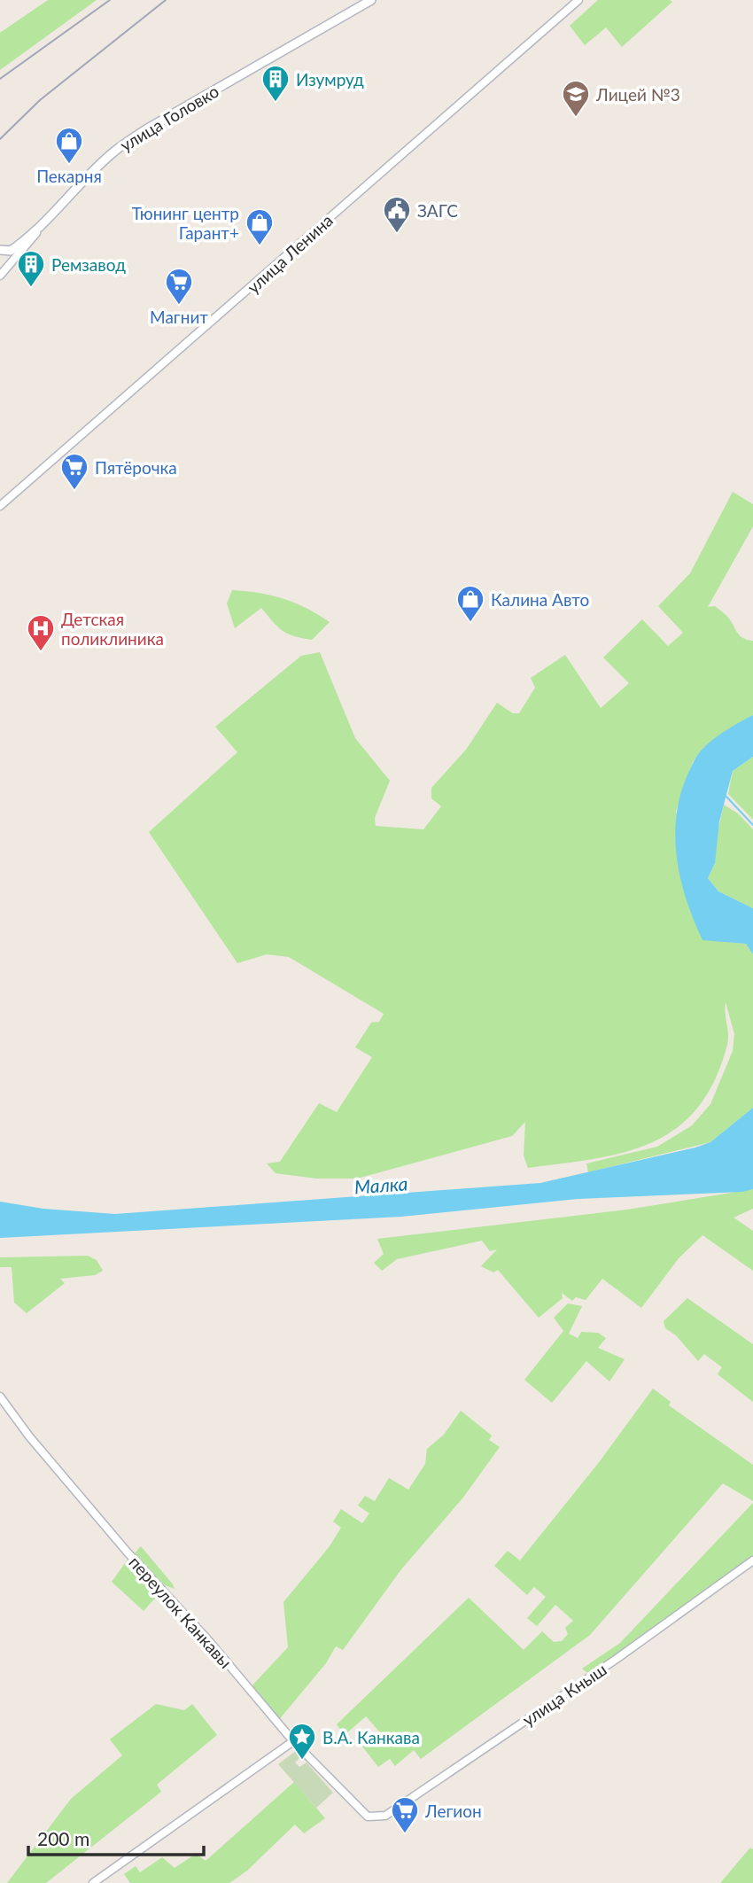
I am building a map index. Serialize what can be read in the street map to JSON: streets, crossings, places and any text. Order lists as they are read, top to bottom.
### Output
{
  "streets": {
    "main road": ["улица Головко"],
    "street": ["улица Ленина", "переулок Канкавы", "улица Кныш"]
  },
  "crossings": [
    ["переулок Канкавы", "улица Кныш"]
  ],
  "water": ["Малка"],
  "places": {
    "building": ["Изумруд", "Ремзавод"],
    "school or university": ["Лицей №3"],
    "shop": ["Пекарня", "Тюнинг центр Гарант+", "Калина Авто"],
    "public building": ["ЗАГС"],
    "supermarket": ["Магнит", "Пятёрочка", "Легион"],
    "hospital": ["Детская поликлиника"],
    "place": ["В.А. Канкава"]
  },
  "scale_bar": "200 m"
}
